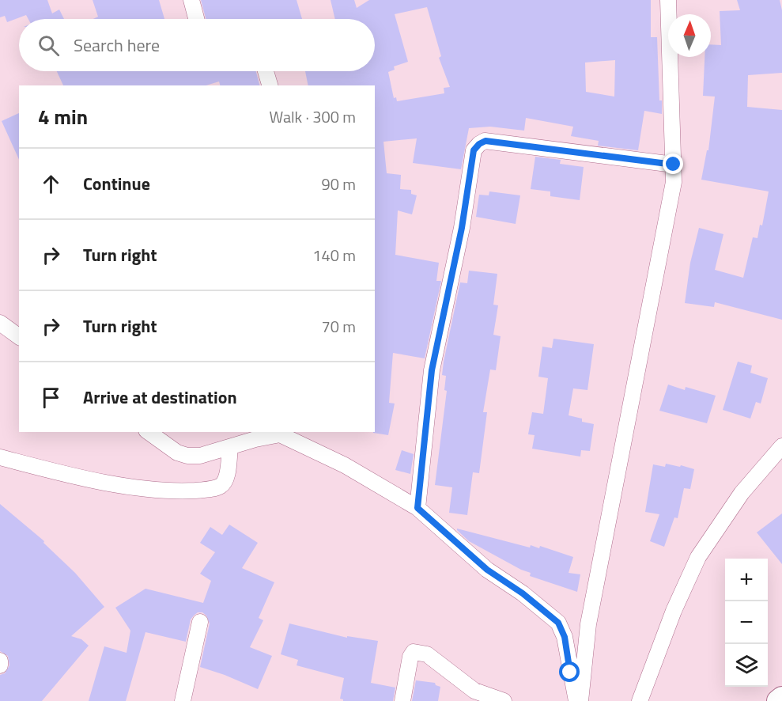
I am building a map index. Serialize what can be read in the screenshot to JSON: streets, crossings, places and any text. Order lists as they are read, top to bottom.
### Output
{
  "north": "top",
  "page": {
    "search": "Search here",
    "heading": ["4 min", "Walk · 300 m"],
    "list": [
      ["Continue", "90 m"],
      ["Turn right", "140 m"],
      ["Turn right", "70 m"],
      "Arrive at destination"
    ],
    "map_buttons": ["+", "−"]
  }
}
